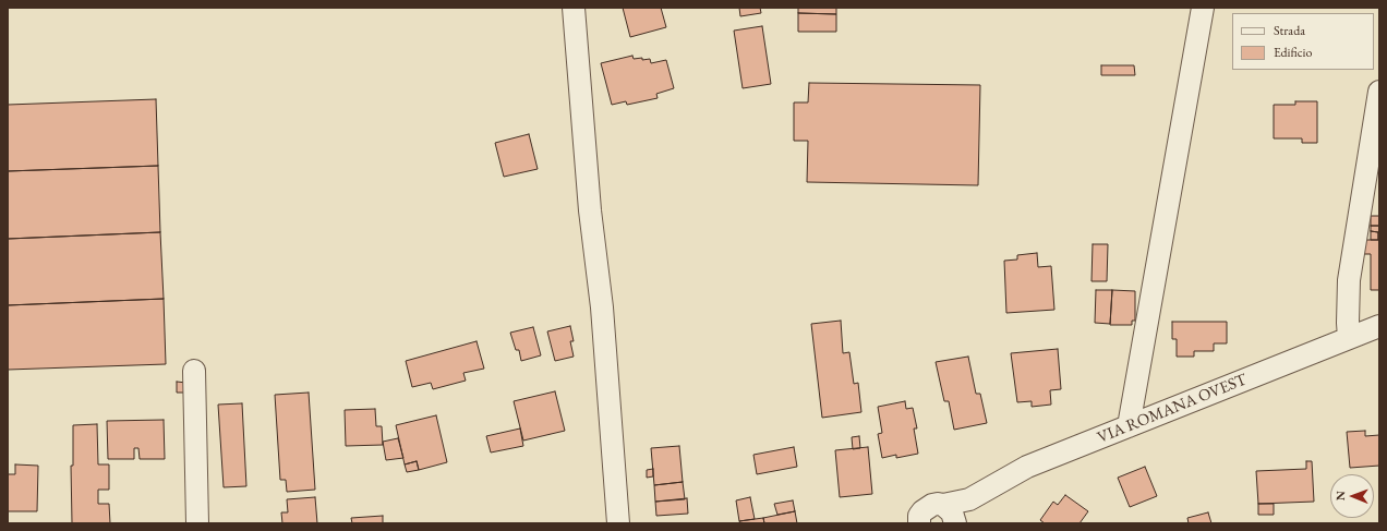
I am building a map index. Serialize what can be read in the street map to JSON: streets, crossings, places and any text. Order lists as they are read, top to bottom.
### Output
{
  "streets": {
    "street": ["VIA ROMANA OVEST"]
  },
  "legend": ["Strada", "Edificio"],
  "north": "left"
}
